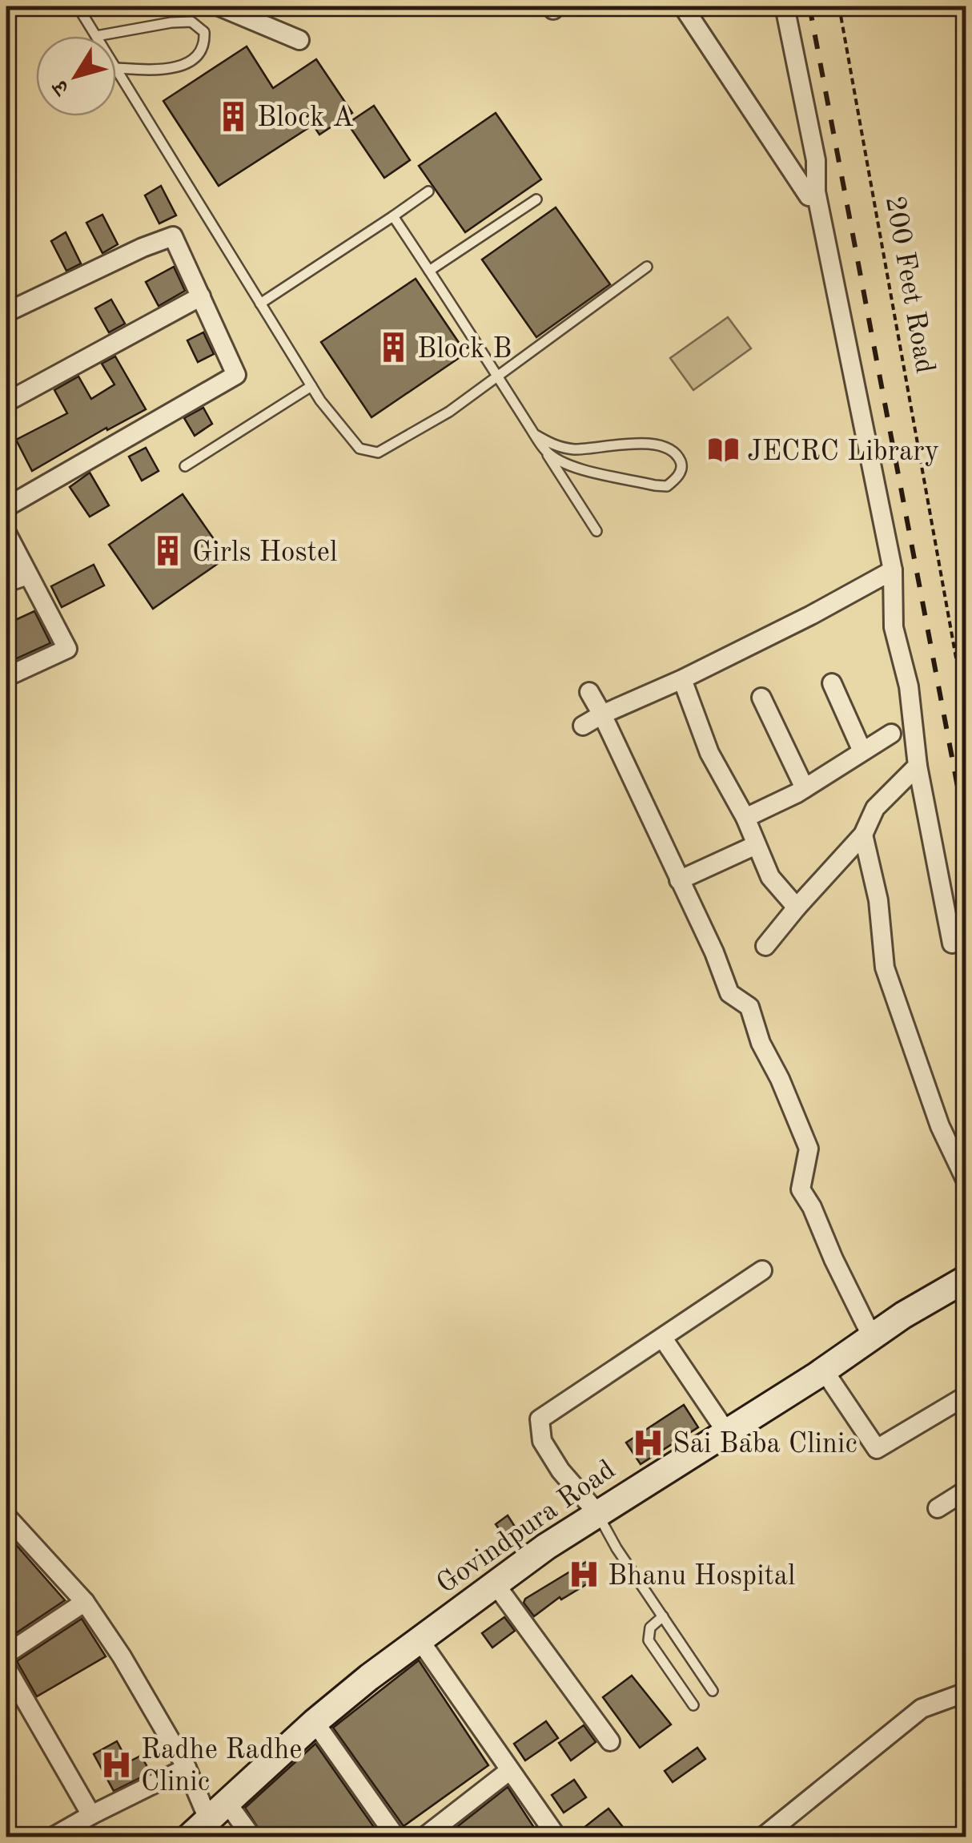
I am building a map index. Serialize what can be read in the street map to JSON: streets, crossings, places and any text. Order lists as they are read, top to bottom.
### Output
{
  "streets": {
    "street": ["Govindpura Road"],
    "path": ["200 Feet Road"]
  },
  "places": {
    "building": ["Block A", "Block B", "Girls Hostel"],
    "library": ["JECRC Library"],
    "hospital": ["Sai Baba Clinic", "Bhanu Hospital", "Radhe Radhe Clinic"]
  },
  "north": "bottom left"
}
